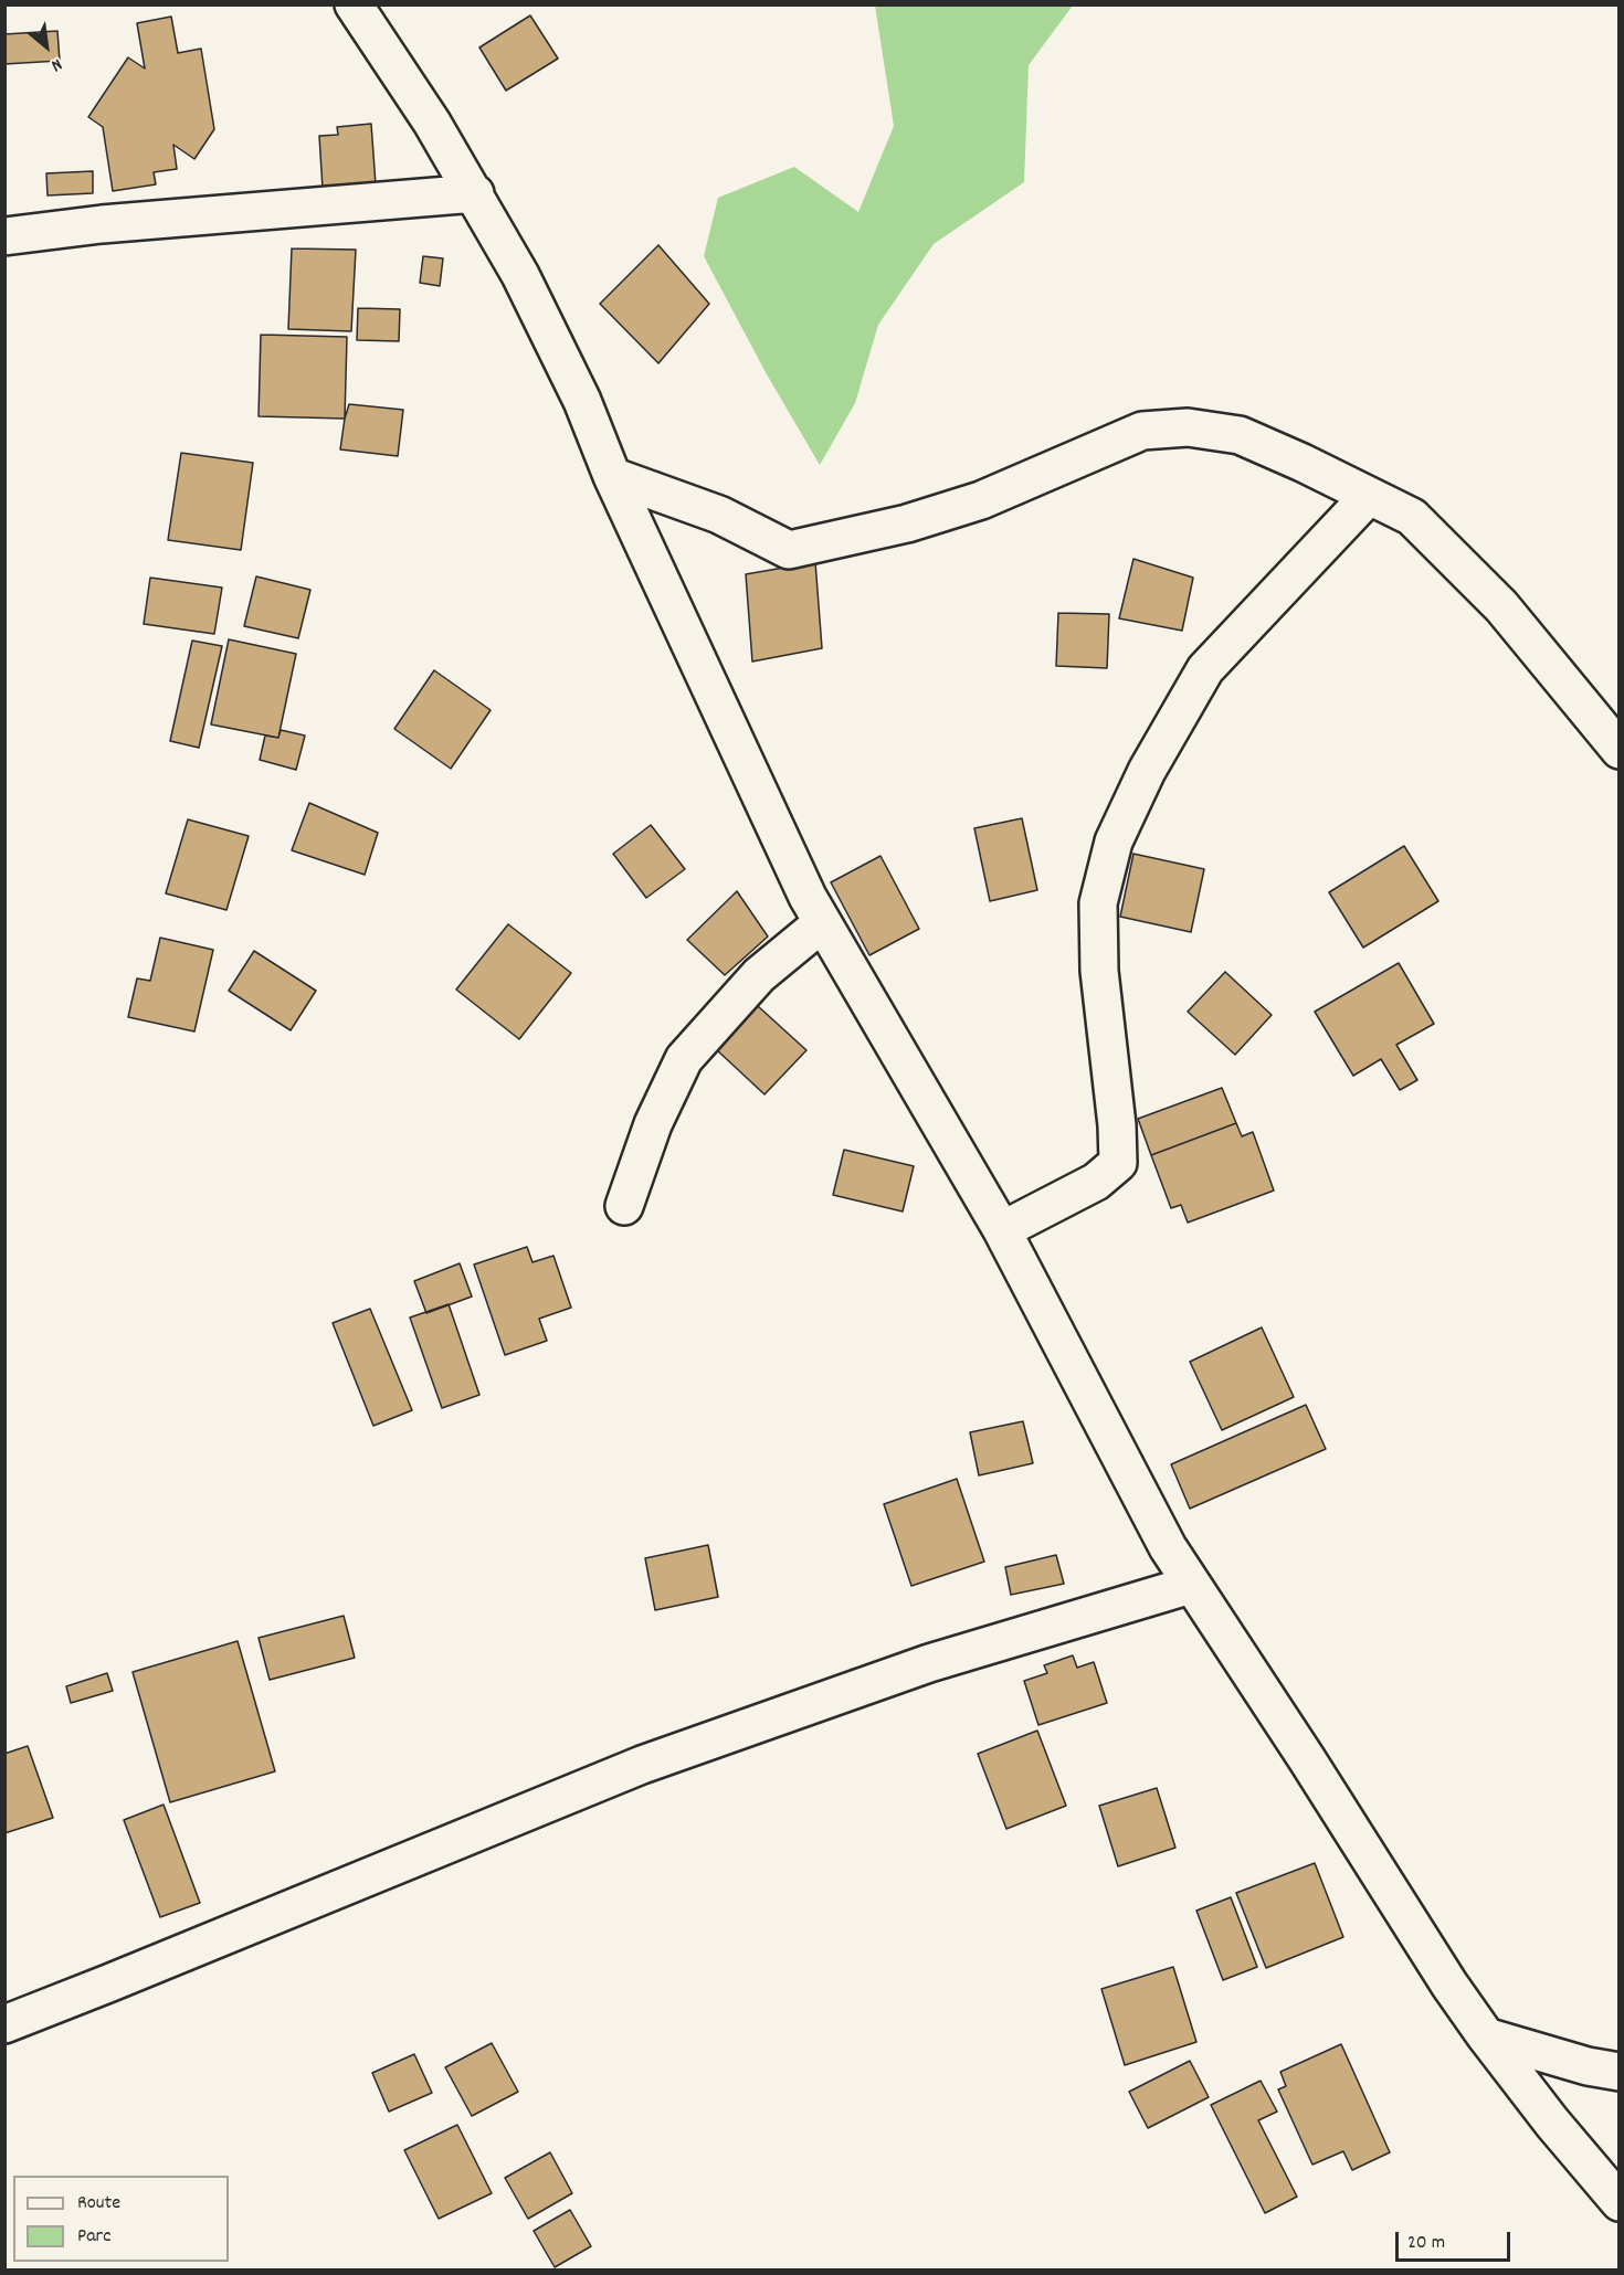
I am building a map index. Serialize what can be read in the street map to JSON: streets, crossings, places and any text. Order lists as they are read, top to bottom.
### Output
{
  "legend": ["Route", "Parc"],
  "scale_bar": "20 m",
  "north": "bottom right"
}
